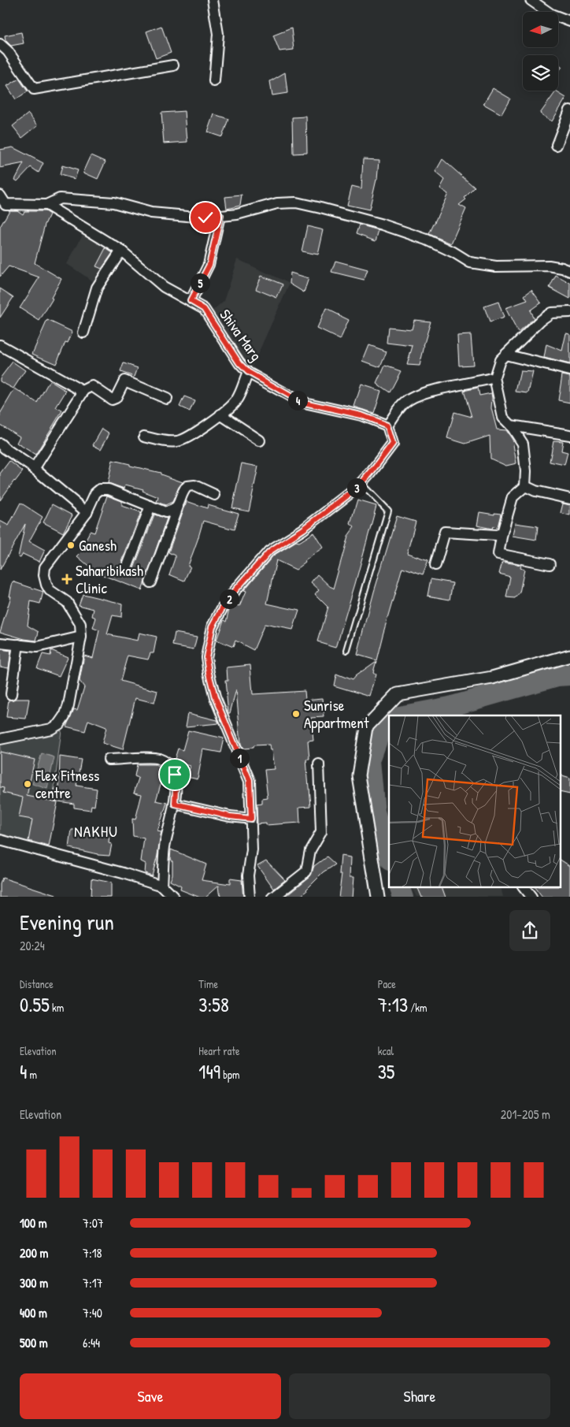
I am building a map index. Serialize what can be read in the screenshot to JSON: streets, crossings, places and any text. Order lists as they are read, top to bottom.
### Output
{
  "streets": {
    "street": ["Shiva Marg"]
  },
  "districts": ["NAKHU"],
  "places": {
    "other": ["Ganesh", "Sunrise Appartment", "Flex Fitness centre"],
    "health": ["Saharibikash Clinic"]
  },
  "north": "left",
  "page": {
    "pins": [
      "5",
      "4",
      "3",
      "2",
      "1"
    ],
    "heading": ["Evening run", "20:24"],
    "stats": [
      ["Distance", "0.55 km"],
      ["Time", "3:58"],
      ["Pace", "7:13 /km"],
      ["Elevation", "4 m"],
      ["Heart rate", "149 bpm"],
      ["kcal", "35"]
    ],
    "chart": ["Elevation", "201–205 m"],
    "list": [
      {
        "name": "100 m",
        "note": "7:07"
      },
      {
        "name": "200 m",
        "note": "7:18"
      },
      {
        "name": "300 m",
        "note": "7:17"
      },
      {
        "name": "400 m",
        "note": "7:40"
      },
      {
        "name": "500 m",
        "note": "6:44"
      }
    ],
    "buttons": ["Save", "Share"]
  }
}
